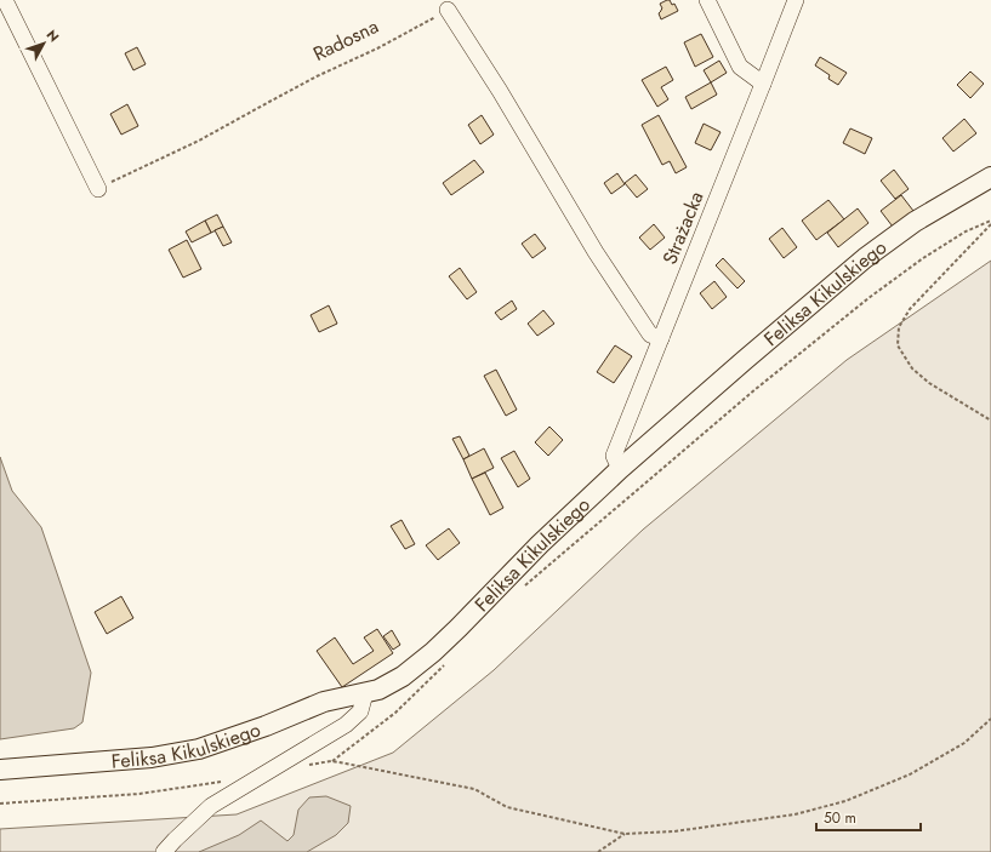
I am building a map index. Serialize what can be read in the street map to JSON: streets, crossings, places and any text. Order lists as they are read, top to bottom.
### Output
{
  "streets": {
    "main road": ["Feliksa Kikulskiego"],
    "street": ["Strażacka"],
    "path": ["Radosna"]
  },
  "crossings": [
    ["Strażacka", "Feliksa Kikulskiego"]
  ],
  "scale_bar": "50 m",
  "north": "top right"
}
